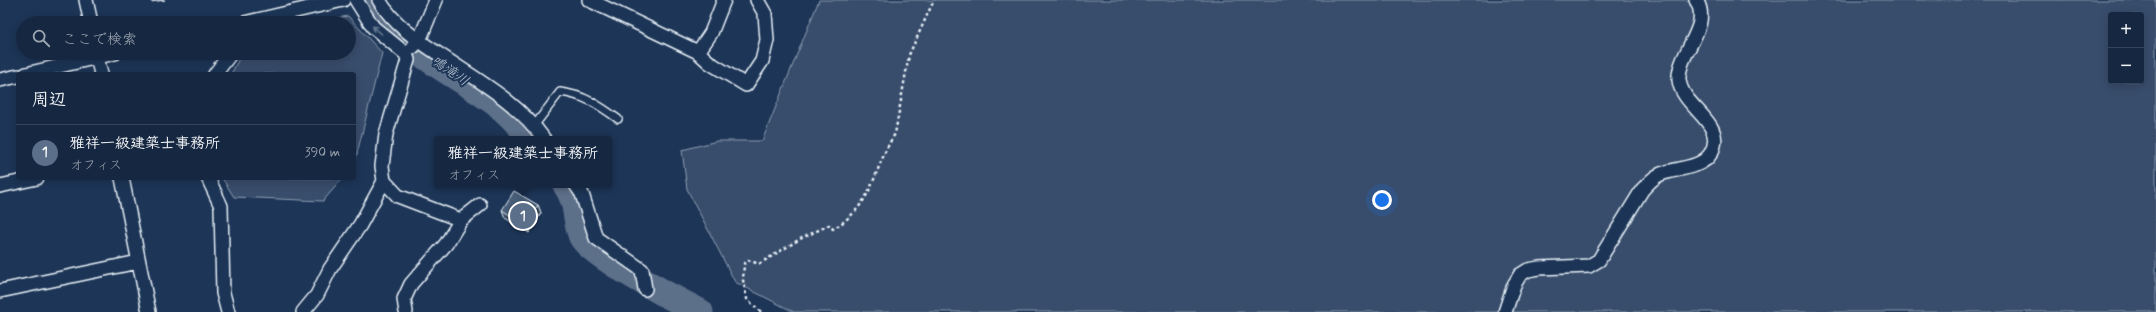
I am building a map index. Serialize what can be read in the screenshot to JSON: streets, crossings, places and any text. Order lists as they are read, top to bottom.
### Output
{
  "water": ["鳴滝川"],
  "page": {
    "map_buttons": ["+", "−"],
    "search": "ここで検索",
    "heading": "周辺",
    "list": [
      {
        "mark": "1",
        "name": "雅祥一級建築士事務所",
        "note": "オフィス",
        "value": "390 m"
      }
    ],
    "popup": ["雅祥一級建築士事務所", "オフィス"],
    "pins": "1"
  }
}
